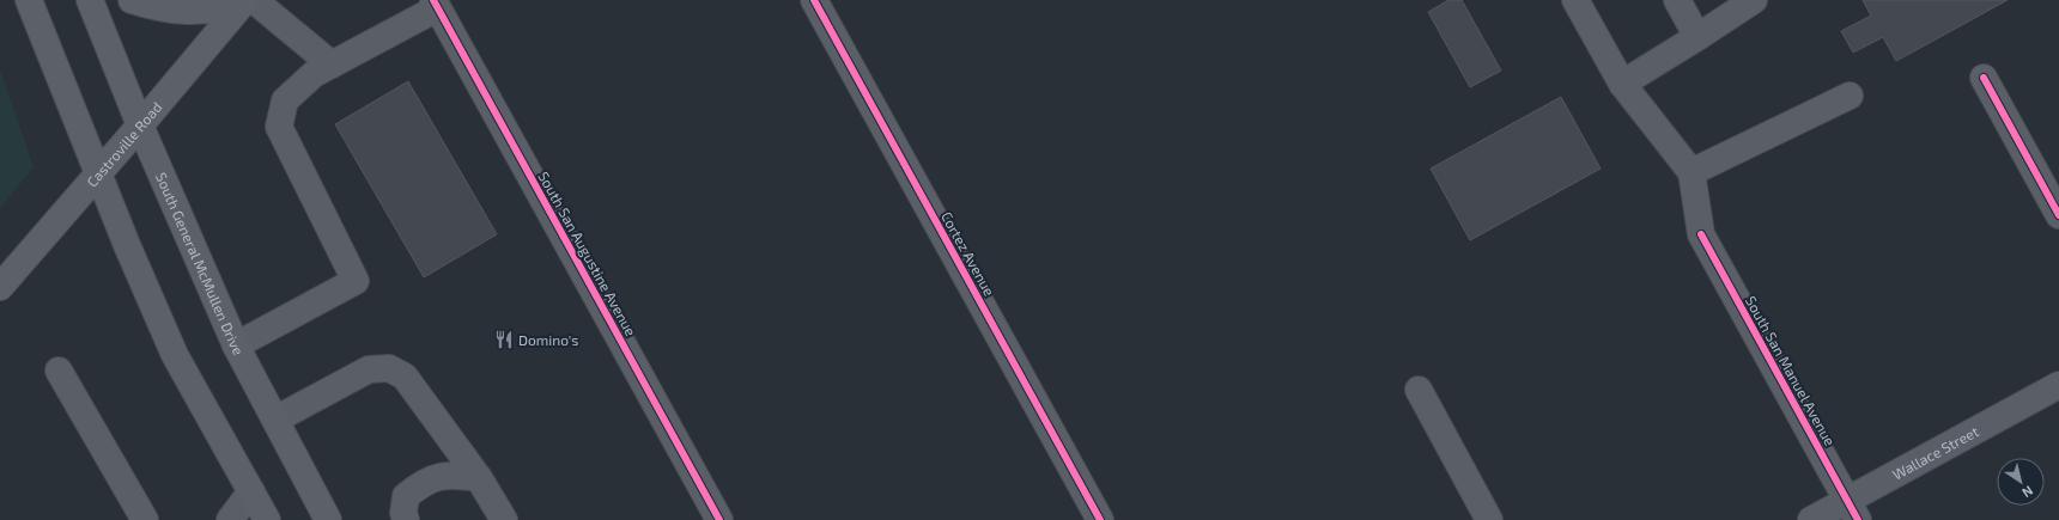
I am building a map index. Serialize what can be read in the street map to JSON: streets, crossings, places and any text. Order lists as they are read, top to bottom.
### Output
{
  "streets": {
    "main road": ["Castroville Road", "South General McMullen Drive"],
    "street": [
      "South San Augustine Avenue",
      "Cortez Avenue",
      "South San Manuel Avenue",
      "Wallace Street"
    ]
  },
  "crossings": [
    ["Castroville Road", "South General McMullen Drive"],
    ["South San Manuel Avenue", "Wallace Street"]
  ],
  "places": {
    "restaurant": ["Domino's"]
  },
  "north": "bottom right"
}
